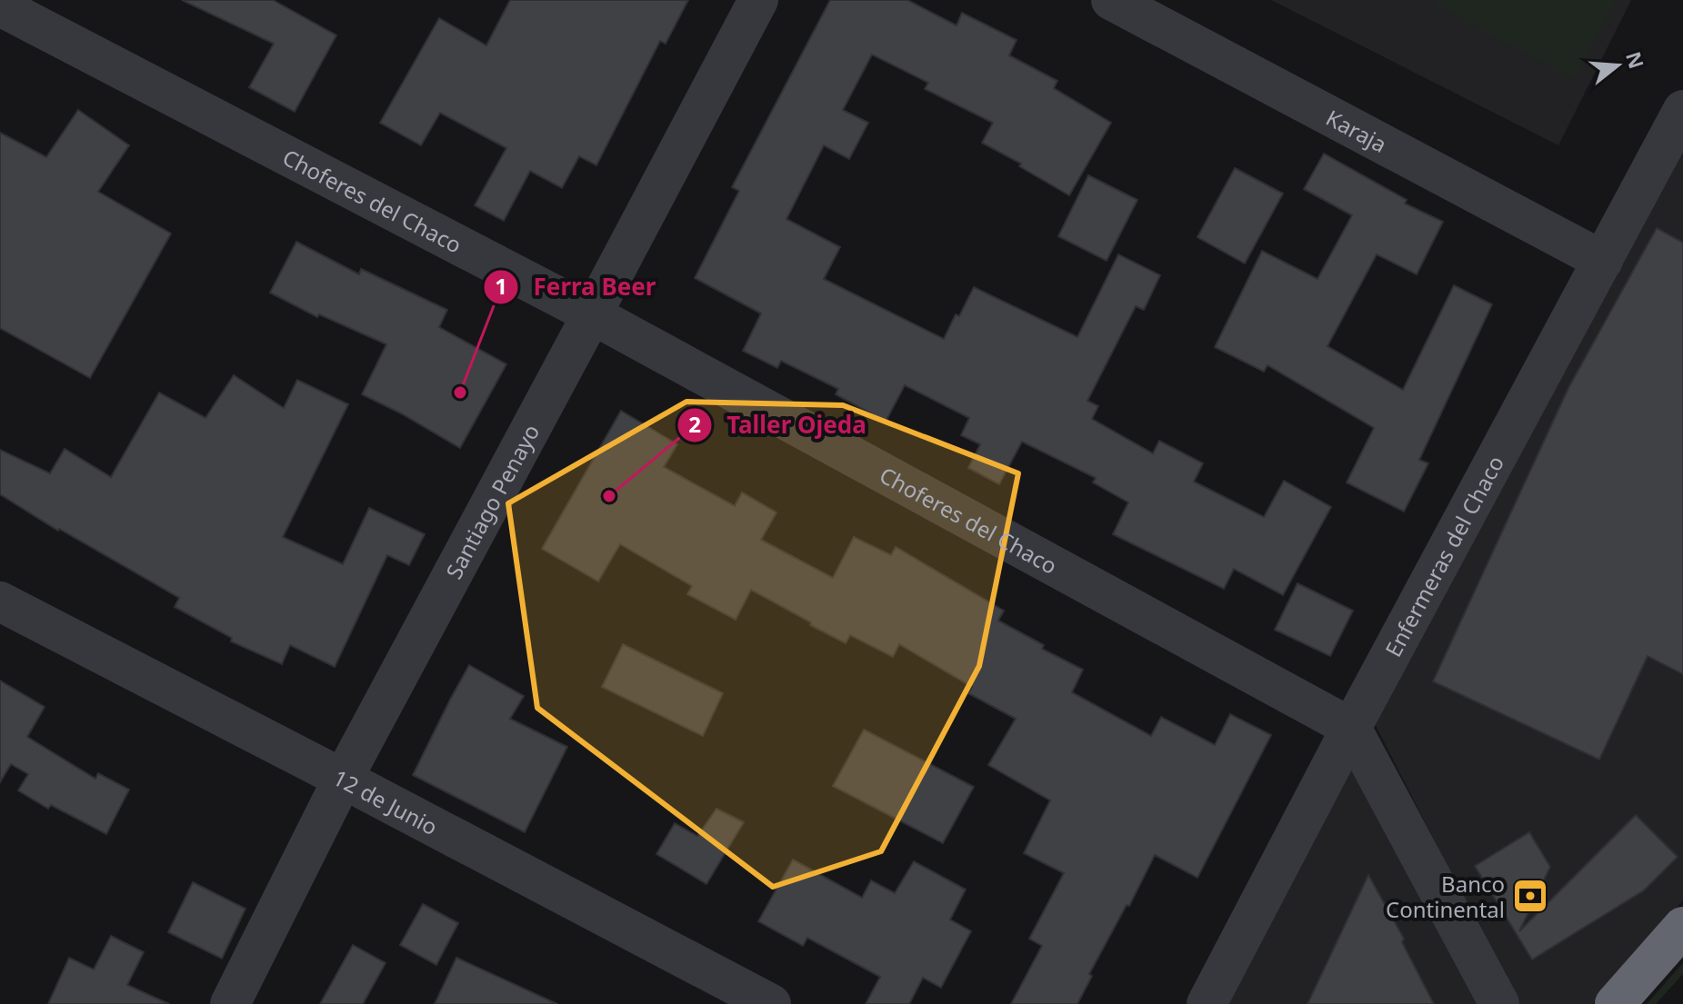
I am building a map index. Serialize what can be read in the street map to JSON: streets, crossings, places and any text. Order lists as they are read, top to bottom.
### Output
{
  "streets": {
    "street": [
      "Karaja",
      "Choferes del Chaco",
      "Santiago Penayo",
      "Enfermeras del Chaco",
      "12 de Junio"
    ]
  },
  "crossings": [
    ["Karaja", "Enfermeras del Chaco"],
    ["Choferes del Chaco", "Santiago Penayo"],
    ["Choferes del Chaco", "Enfermeras del Chaco"],
    ["Santiago Penayo", "12 de Junio"]
  ],
  "places": {
    "other": ["Ferra Beer", "Taller Ojeda"],
    "bank": ["Banco Continental"]
  },
  "north": "right"
}
